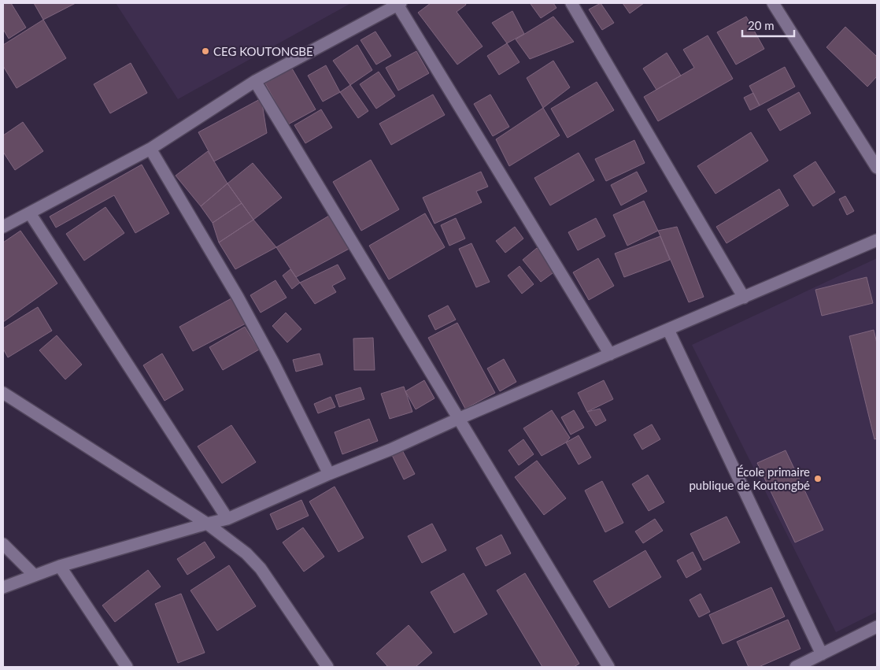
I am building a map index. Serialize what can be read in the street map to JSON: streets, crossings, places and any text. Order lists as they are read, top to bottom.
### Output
{
  "places": ["CEG KOUTONGBE", "École primaire publique de Koutongbé"],
  "scale_bar": "20 m"
}
